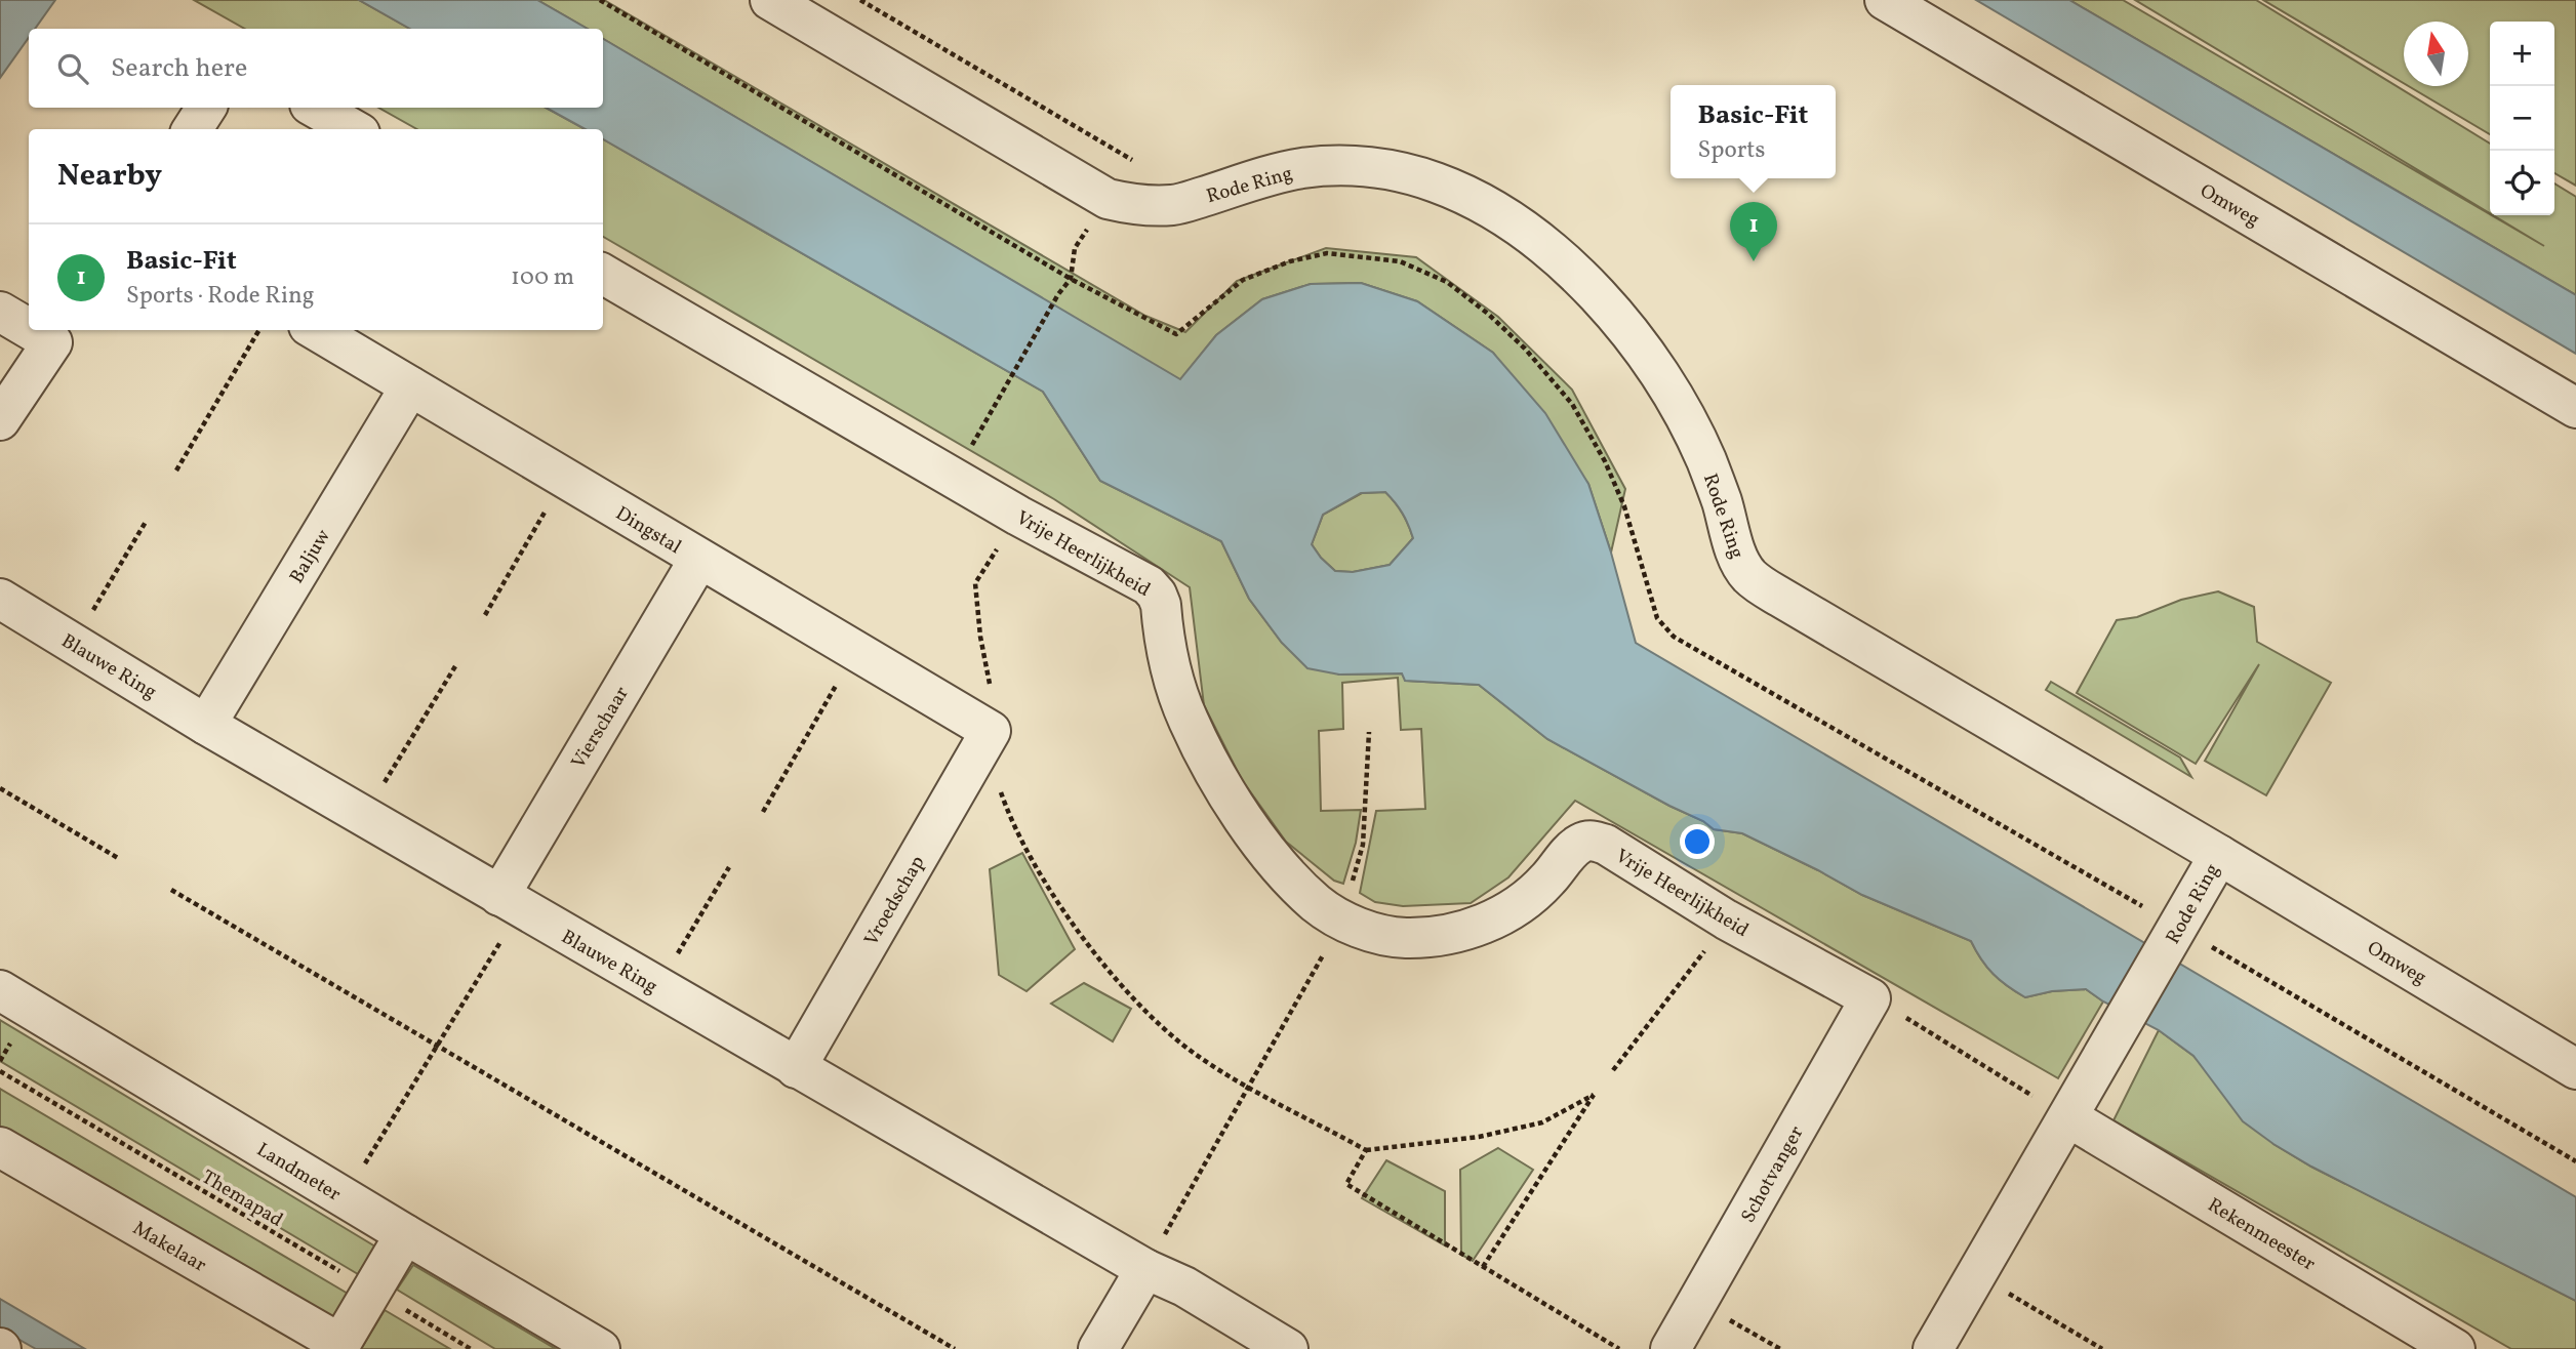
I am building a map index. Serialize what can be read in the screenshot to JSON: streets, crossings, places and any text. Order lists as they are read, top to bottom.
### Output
{
  "streets": {
    "street": [
      "Rode Ring",
      "Omweg",
      "Dingstal",
      "Vrije Heerlijkheid",
      "Baljuw",
      "Blauwe Ring",
      "Vierschaar",
      "Vroedschap",
      "Landmeter",
      "Schotvanger",
      "Rekenmeester",
      "Makelaar"
    ],
    "path": ["Themapad"]
  },
  "crossings": [
    ["Rode Ring", "Omweg"],
    ["Rode Ring", "Rekenmeester"],
    ["Dingstal", "Baljuw"],
    ["Dingstal", "Vierschaar"],
    ["Dingstal", "Vroedschap"],
    ["Vrije Heerlijkheid", "Schotvanger"],
    ["Baljuw", "Blauwe Ring"],
    ["Blauwe Ring", "Vierschaar"],
    ["Blauwe Ring", "Vroedschap"]
  ],
  "north": "top",
  "page": {
    "map_buttons": ["+", "−"],
    "search": "Search here",
    "popup": ["Basic-Fit", "Sports"],
    "heading": "Nearby",
    "pins": "1",
    "list": [
      {
        "mark": "1",
        "name": "Basic-Fit",
        "note": "Sports · Rode Ring",
        "value": "100 m"
      }
    ]
  }
}
